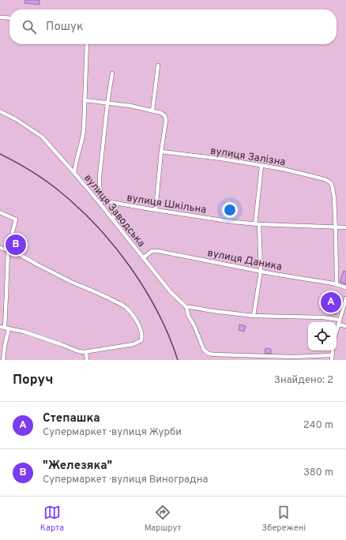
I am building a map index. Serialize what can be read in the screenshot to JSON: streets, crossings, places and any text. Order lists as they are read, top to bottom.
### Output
{
  "streets": {
    "street": [
      "вулиця Залізна",
      "вулиця Шкільна",
      "вулиця Заводська",
      "вулиця Даника"
    ]
  },
  "crossings": [
    ["вулиця Залізна", "вулиця Шкільна"],
    ["вулиця Шкільна", "вулиця Заводська"],
    ["вулиця Заводська", "вулиця Даника"]
  ],
  "page": {
    "search": "Пошук",
    "pins": ["B", "A"],
    "heading": ["Поруч", "Знайдено: 2"],
    "list": [
      {
        "mark": "A",
        "name": "Степашка",
        "note": "Супермаркет · вулиця Журби",
        "value": "240 m"
      },
      {
        "mark": "B",
        "name": "\"Железяка\"",
        "note": "Супермаркет · вулиця Виноградна",
        "value": "380 m"
      }
    ],
    "nav": ["Карта", "Маршрут", "Збережені"]
  }
}
